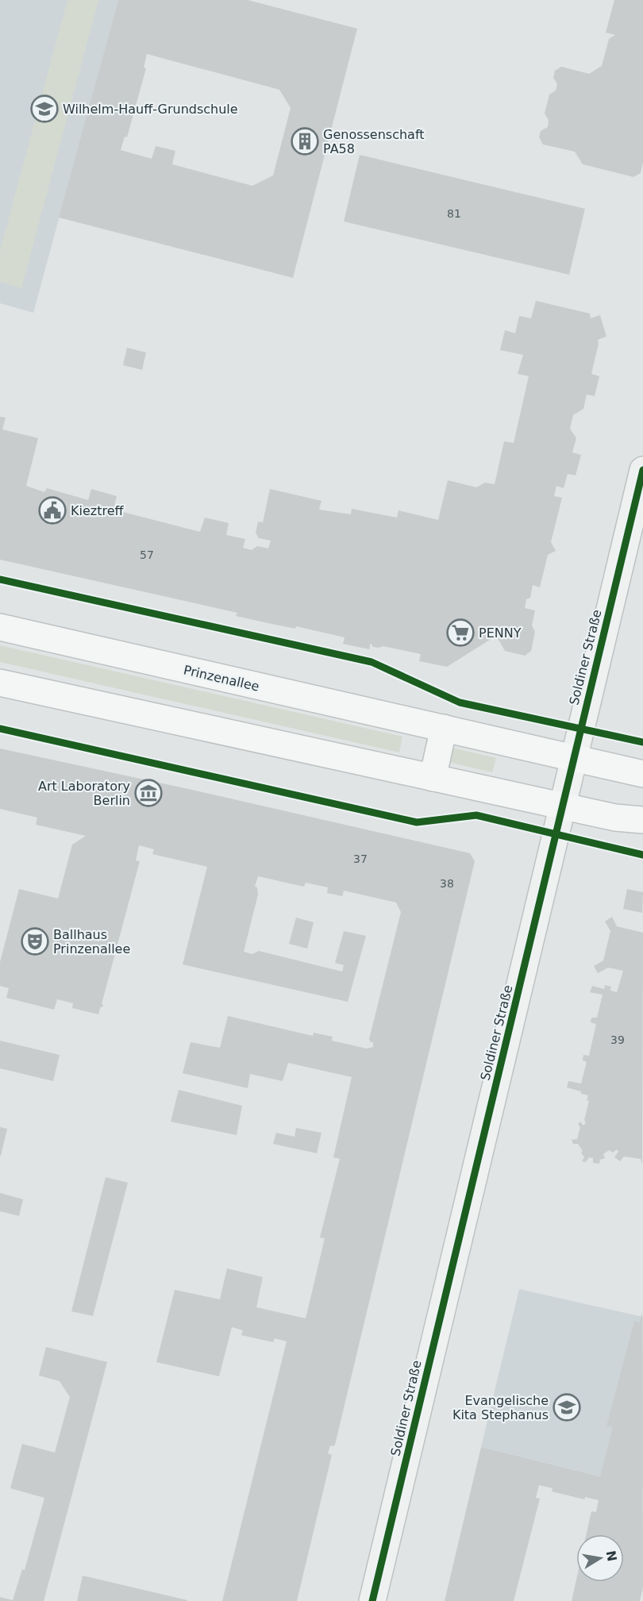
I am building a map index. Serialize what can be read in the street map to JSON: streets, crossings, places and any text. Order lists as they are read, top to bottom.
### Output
{
  "streets": {
    "main road": ["Prinzenallee"],
    "street": ["Soldiner Straße"]
  },
  "crossings": [
    ["Soldiner Straße", "Prinzenallee"]
  ],
  "places": {
    "school or university": ["Wilhelm-Hauff-Grundschule", "Evangelische Kita Stephanus"],
    "building": ["Genossenschaft PA58"],
    "public building": ["Kieztreff"],
    "supermarket": ["PENNY"],
    "museum": ["Art Laboratory Berlin"],
    "theatre": ["Ballhaus Prinzenallee"]
  },
  "house_numbers": [
    "81",
    "57",
    "37",
    "38",
    "39"
  ],
  "north": "right"
}
